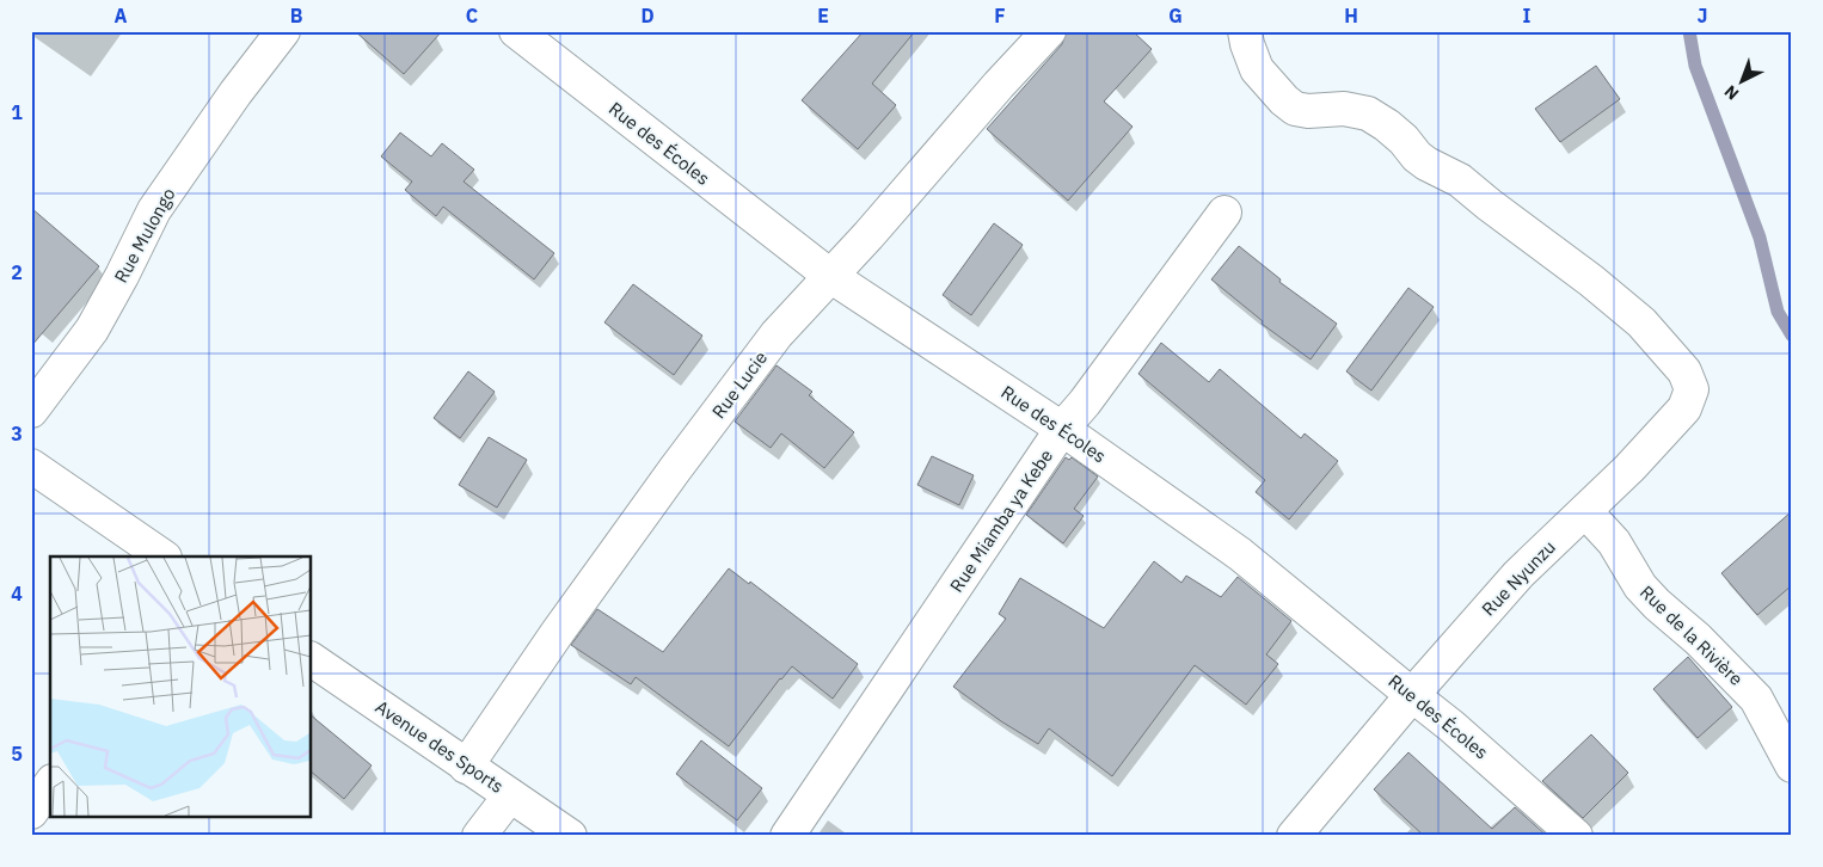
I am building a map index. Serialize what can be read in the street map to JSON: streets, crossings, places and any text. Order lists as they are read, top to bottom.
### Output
{
  "streets": {
    "street": [
      "Rue des Écoles",
      "Rue Mulongo",
      "Rue Lucie",
      "Rue Miamba ya Kebe",
      "Rue Nyunzu",
      "Rue de la Rivière",
      "Avenue des Sports"
    ]
  },
  "crossings": [
    ["Rue des Écoles", "Rue Lucie"],
    ["Rue des Écoles", "Rue Miamba ya Kebe"],
    ["Rue des Écoles", "Rue Nyunzu"],
    ["Rue Lucie", "Avenue des Sports"],
    ["Rue Nyunzu", "Rue de la Rivière"]
  ],
  "north": "bottom left",
  "grid": {
    "columns": [
      "A",
      "B",
      "C",
      "D",
      "E",
      "F",
      "G",
      "H",
      "I",
      "J"
    ],
    "rows": [
      "1",
      "2",
      "3",
      "4",
      "5"
    ]
  }
}
